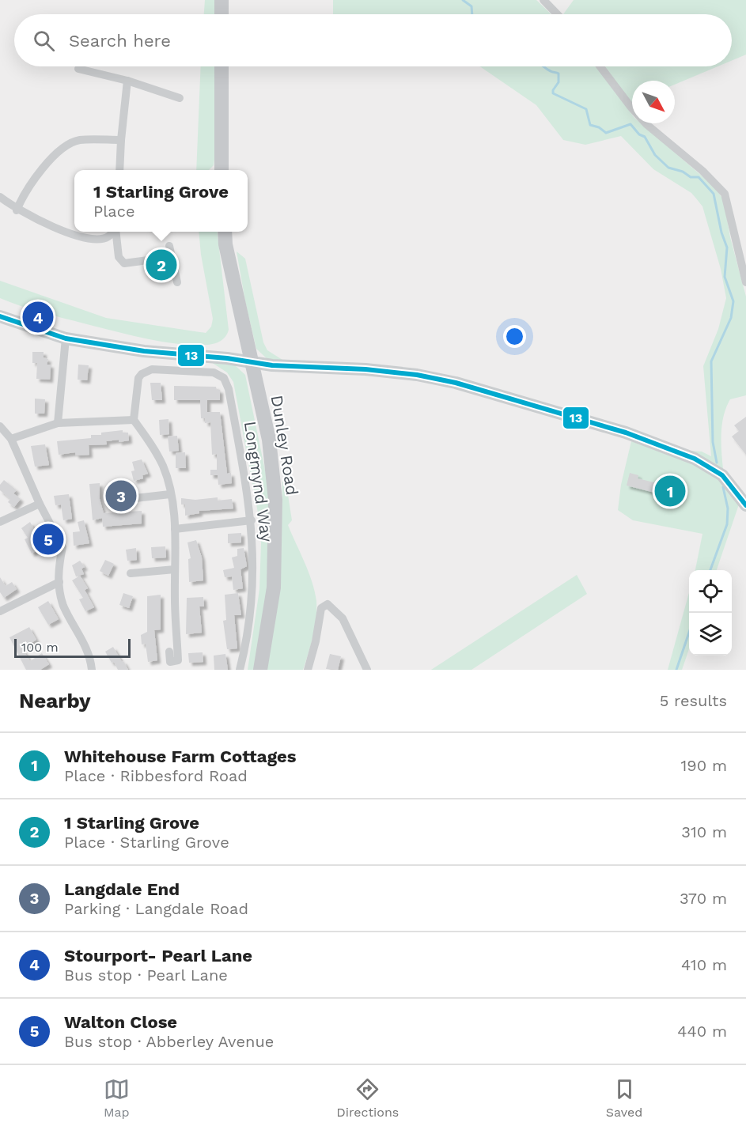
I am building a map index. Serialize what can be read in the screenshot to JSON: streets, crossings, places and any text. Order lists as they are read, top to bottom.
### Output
{
  "streets": {
    "main road": ["Dunley Road"],
    "street": ["Longmynd Way"]
  },
  "lines": ["transit line 13"],
  "scale_bar": "100 m",
  "north": "bottom right",
  "page": {
    "search": "Search here",
    "popup": ["1 Starling Grove", "Place"],
    "pins": [
      "2",
      "4",
      "1",
      "3",
      "5"
    ],
    "scale": "100 m",
    "heading": ["Nearby", "5 results"],
    "list": [
      {
        "mark": "1",
        "name": "Whitehouse Farm Cottages",
        "note": "Place · Ribbesford Road",
        "value": "190 m"
      },
      {
        "mark": "2",
        "name": "1 Starling Grove",
        "note": "Place · Starling Grove",
        "value": "310 m"
      },
      {
        "mark": "3",
        "name": "Langdale End",
        "note": "Parking · Langdale Road",
        "value": "370 m"
      },
      {
        "mark": "4",
        "name": "Stourport- Pearl Lane",
        "note": "Bus stop · Pearl Lane",
        "value": "410 m"
      },
      {
        "mark": "5",
        "name": "Walton Close",
        "note": "Bus stop · Abberley Avenue",
        "value": "440 m"
      }
    ],
    "nav": ["Map", "Directions", "Saved"]
  }
}
